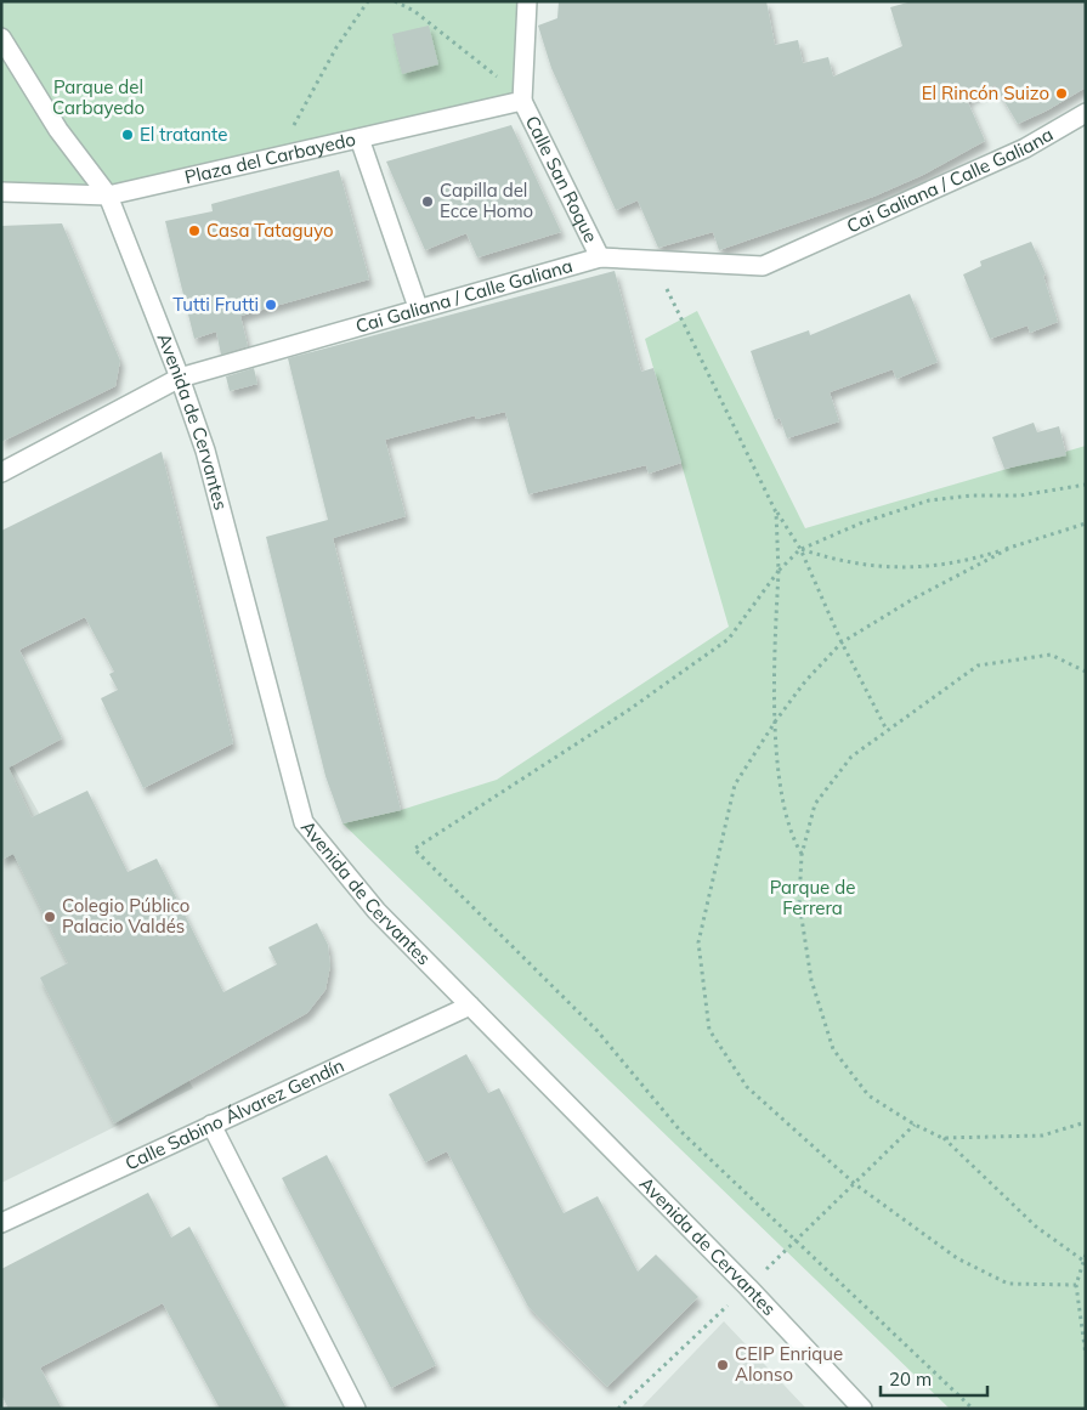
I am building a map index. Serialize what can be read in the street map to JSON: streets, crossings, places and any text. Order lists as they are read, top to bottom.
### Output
{
  "streets": {
    "street": [
      "Plaza del Carbayedo",
      "Calle San Roque",
      "Cai Galiana / Calle Galiana",
      "Avenida de Cervantes",
      "Calle Sabino Álvarez Gendín"
    ]
  },
  "crossings": [
    ["Plaza del Carbayedo", "Calle San Roque"],
    ["Plaza del Carbayedo", "Avenida de Cervantes"],
    ["Calle San Roque", "Cai Galiana / Calle Galiana"],
    ["Cai Galiana / Calle Galiana", "Avenida de Cervantes"],
    ["Avenida de Cervantes", "Calle Sabino Álvarez Gendín"]
  ],
  "parks": ["Parque del Carbayedo", "Parque de Ferrera"],
  "places": [
    "El Rincón Suizo",
    "El tratante",
    "Capilla del Ecce Homo",
    "Casa Tataguyo",
    "Tutti Frutti",
    "Colegio Público Palacio Valdés",
    "CEIP Enrique Alonso"
  ],
  "scale_bar": "20 m"
}
